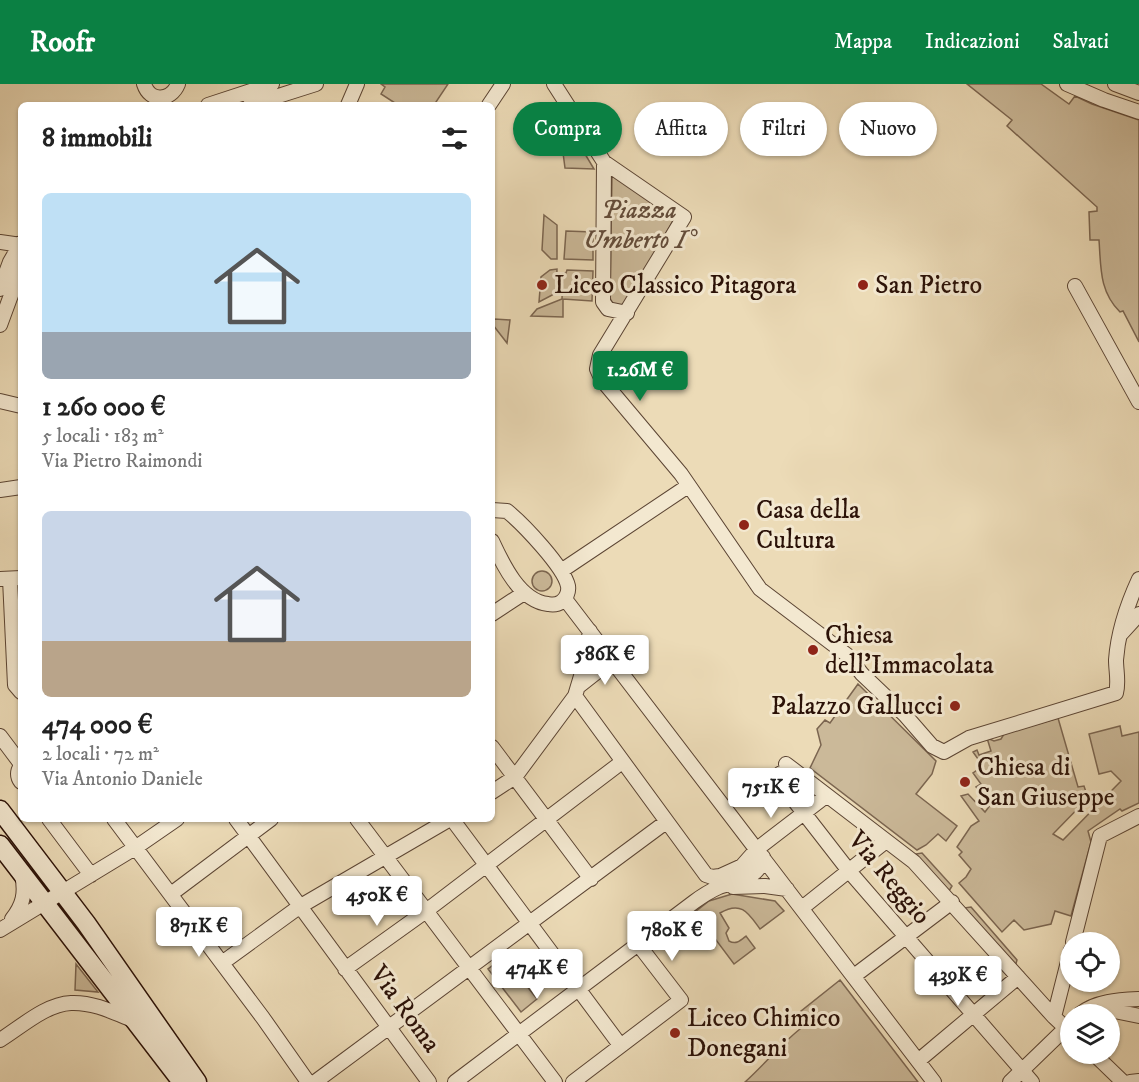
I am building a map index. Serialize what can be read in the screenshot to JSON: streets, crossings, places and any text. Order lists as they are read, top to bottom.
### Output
{
  "streets": {
    "street": ["Via Reggio", "Via Roma"]
  },
  "parks": ["Piazza Umberto I°"],
  "places": [
    "Liceo Classico Pitagora",
    "San Pietro",
    "Casa della Cultura",
    "Chiesa dell'Immacolata",
    "Palazzo Gallucci",
    "Chiesa di San Giuseppe",
    "Liceo Chimico Donegani"
  ],
  "page": {
    "header": "Roofr",
    "nav": ["Mappa", "Indicazioni", "Salvati"],
    "chip": [
      "Compra",
      "Affitta",
      "Filtri",
      "Nuovo"
    ],
    "heading": "8 immobili",
    "list": [
      {
        "name": "1 260 000 €",
        "note": "5 locali · 183 m² · Via Pietro Raimondi"
      },
      {
        "name": "474 000 €",
        "note": "2 locali · 72 m² · Via Antonio Daniele"
      }
    ],
    "price": [
      "1.26M €",
      "586K €",
      "751K €",
      "450K €",
      "871K €",
      "780K €",
      "474K €",
      "439K €"
    ]
  }
}
